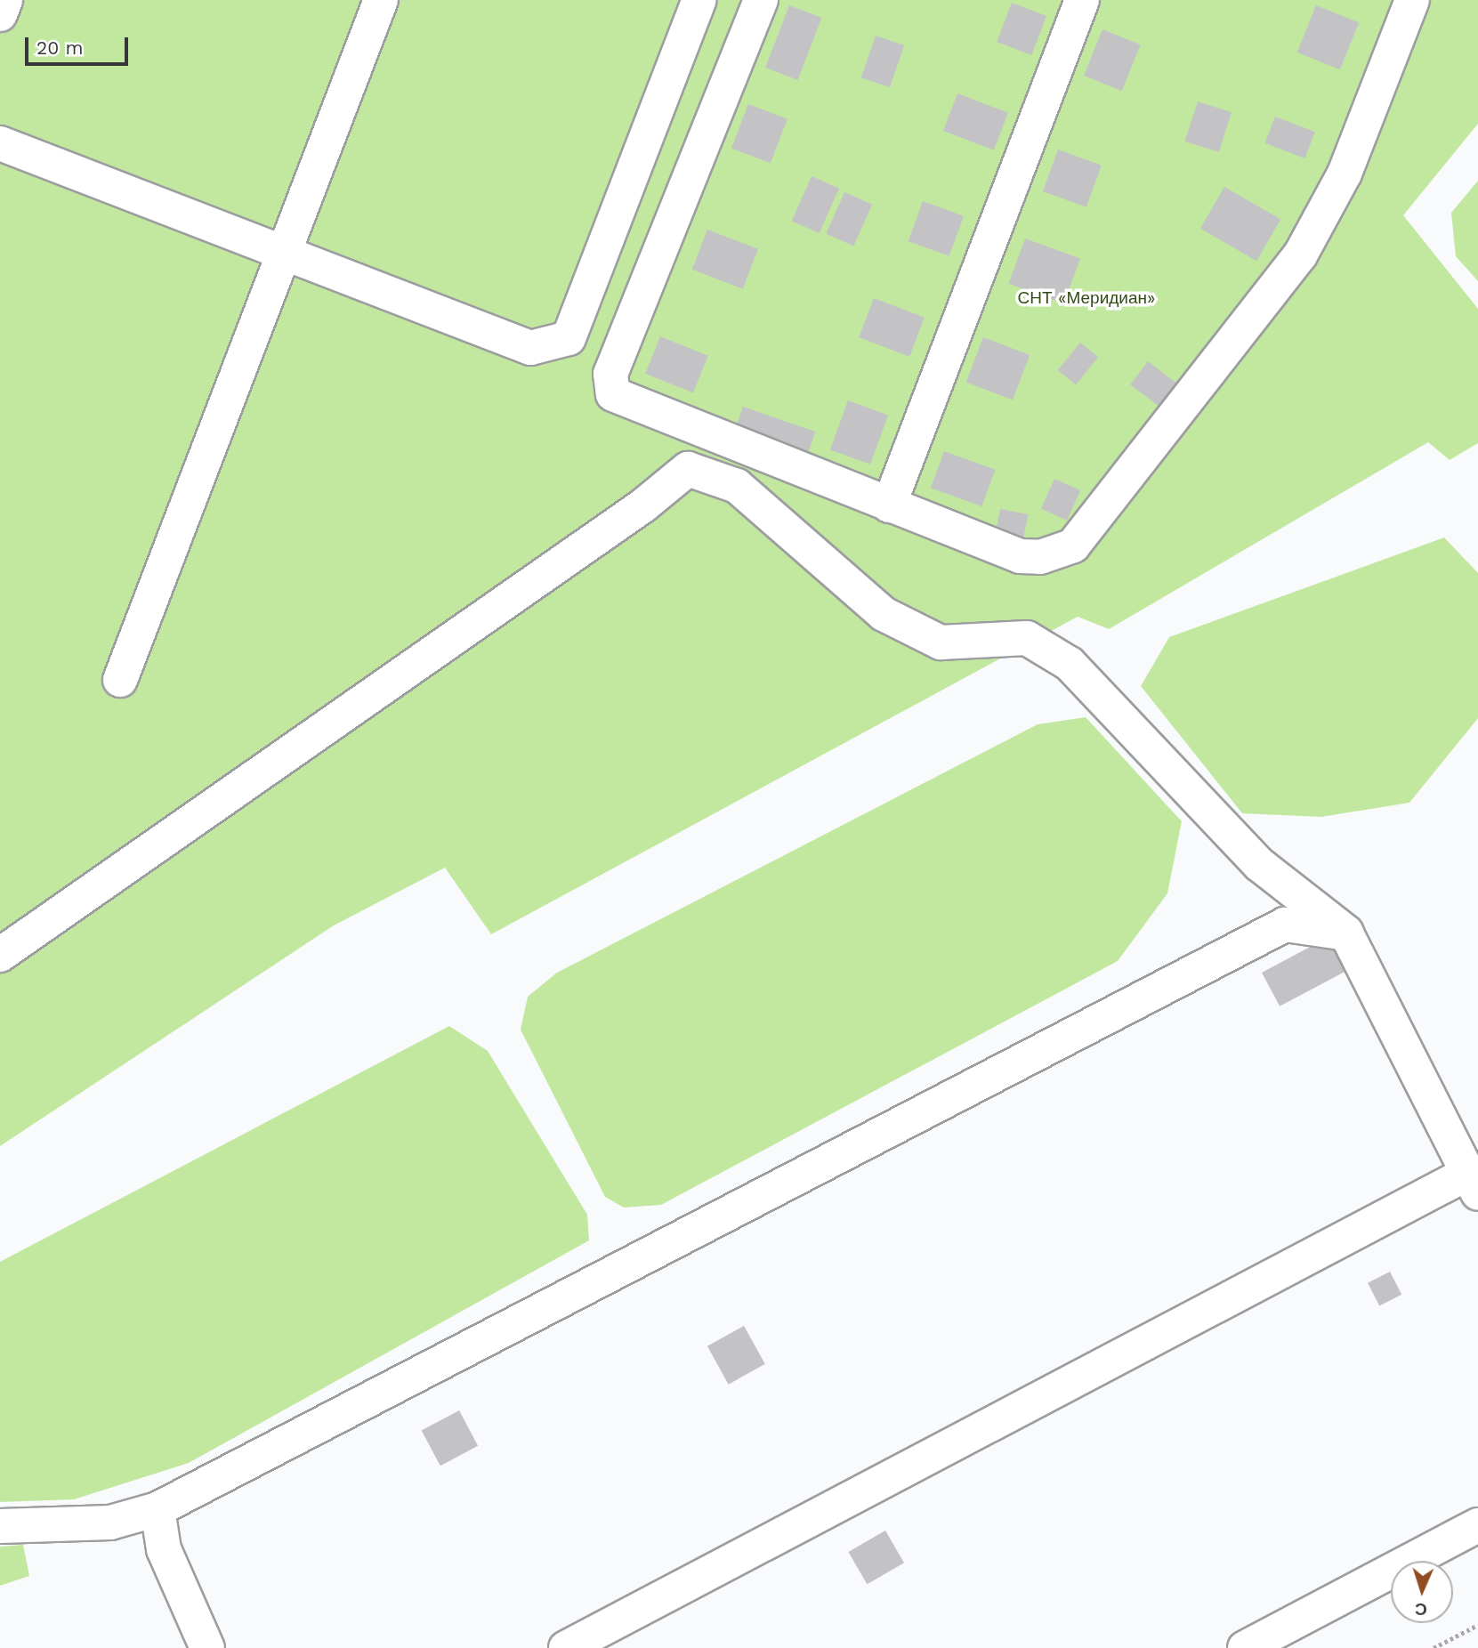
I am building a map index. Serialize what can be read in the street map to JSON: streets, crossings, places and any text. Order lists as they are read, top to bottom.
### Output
{
  "parks": ["СНТ «Меридиан»"],
  "scale_bar": "20 m",
  "north": "bottom"
}
